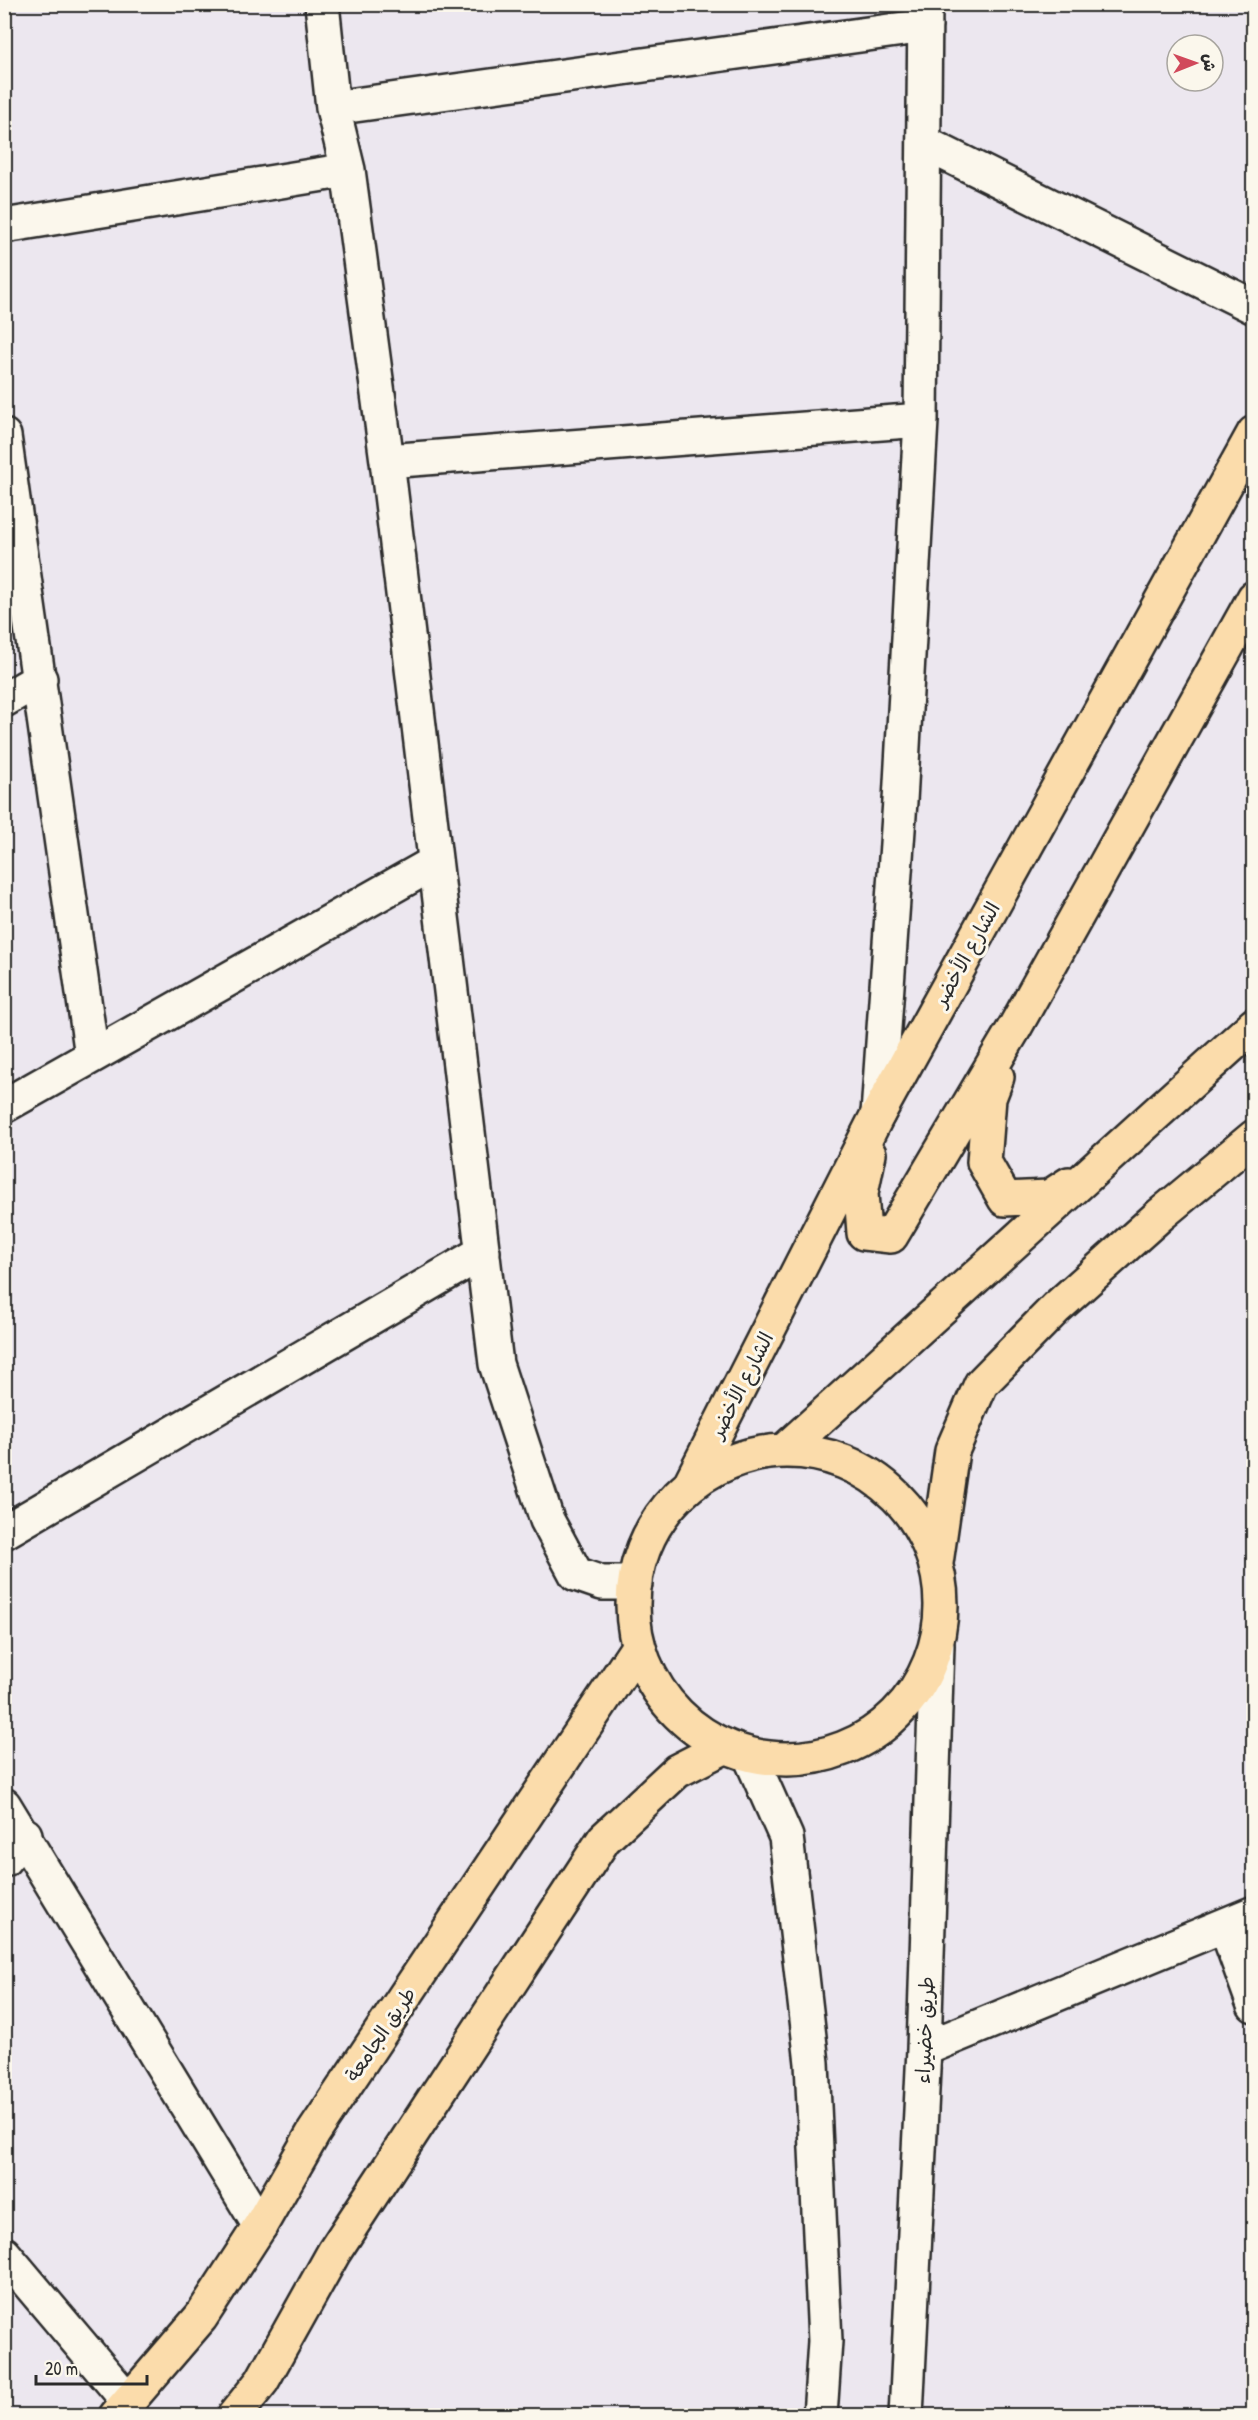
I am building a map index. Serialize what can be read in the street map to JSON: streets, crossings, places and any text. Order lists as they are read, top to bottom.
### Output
{
  "streets": {
    "main road": ["الشارع الأخضر", "طريق الجامعة"],
    "street": ["طريق خضيراء"]
  },
  "scale_bar": "20 m",
  "north": "right"
}
